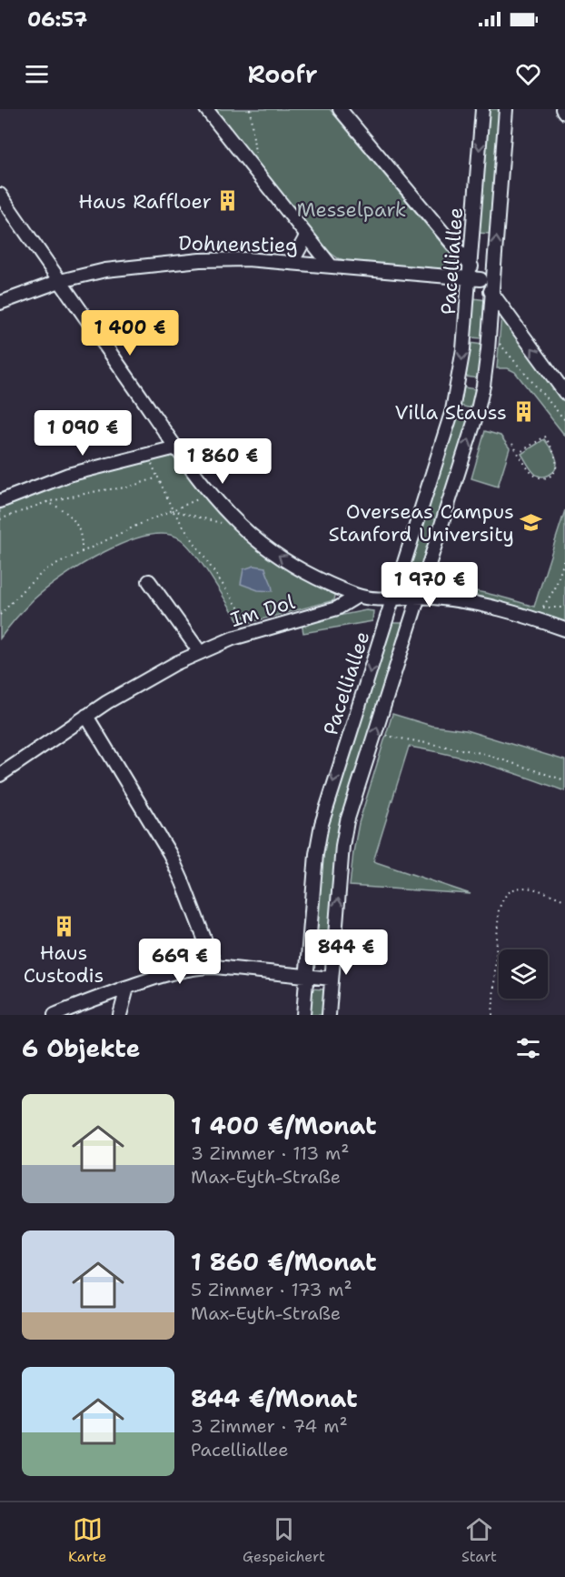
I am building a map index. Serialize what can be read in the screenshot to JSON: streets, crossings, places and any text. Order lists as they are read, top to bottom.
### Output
{
  "streets": {
    "street": ["Dohnenstieg", "Pacelliallee", "Im Dol"]
  },
  "crossings": [
    ["Dohnenstieg", "Pacelliallee"]
  ],
  "parks": ["Messelpark"],
  "places": {
    "building": ["Haus Raffloer", "Villa Stauss", "Haus Custodis"],
    "school or university": ["Overseas Campus Stanford University"]
  },
  "page": {
    "status": "06:57",
    "header": "Roofr",
    "price": [
      "1 400 €",
      "1 090 €",
      "1 860 €",
      "1 970 €",
      "844 €",
      "669 €"
    ],
    "heading": "6 Objekte",
    "list": [
      {
        "name": "1 400 €/Monat",
        "note": "3 Zimmer · 113 m² · Max-Eyth-Straße"
      },
      {
        "name": "1 860 €/Monat",
        "note": "5 Zimmer · 173 m² · Max-Eyth-Straße"
      },
      {
        "name": "844 €/Monat",
        "note": "3 Zimmer · 74 m² · Pacelliallee"
      }
    ],
    "tabs": ["Karte", "Gespeichert", "Start"]
  }
}
